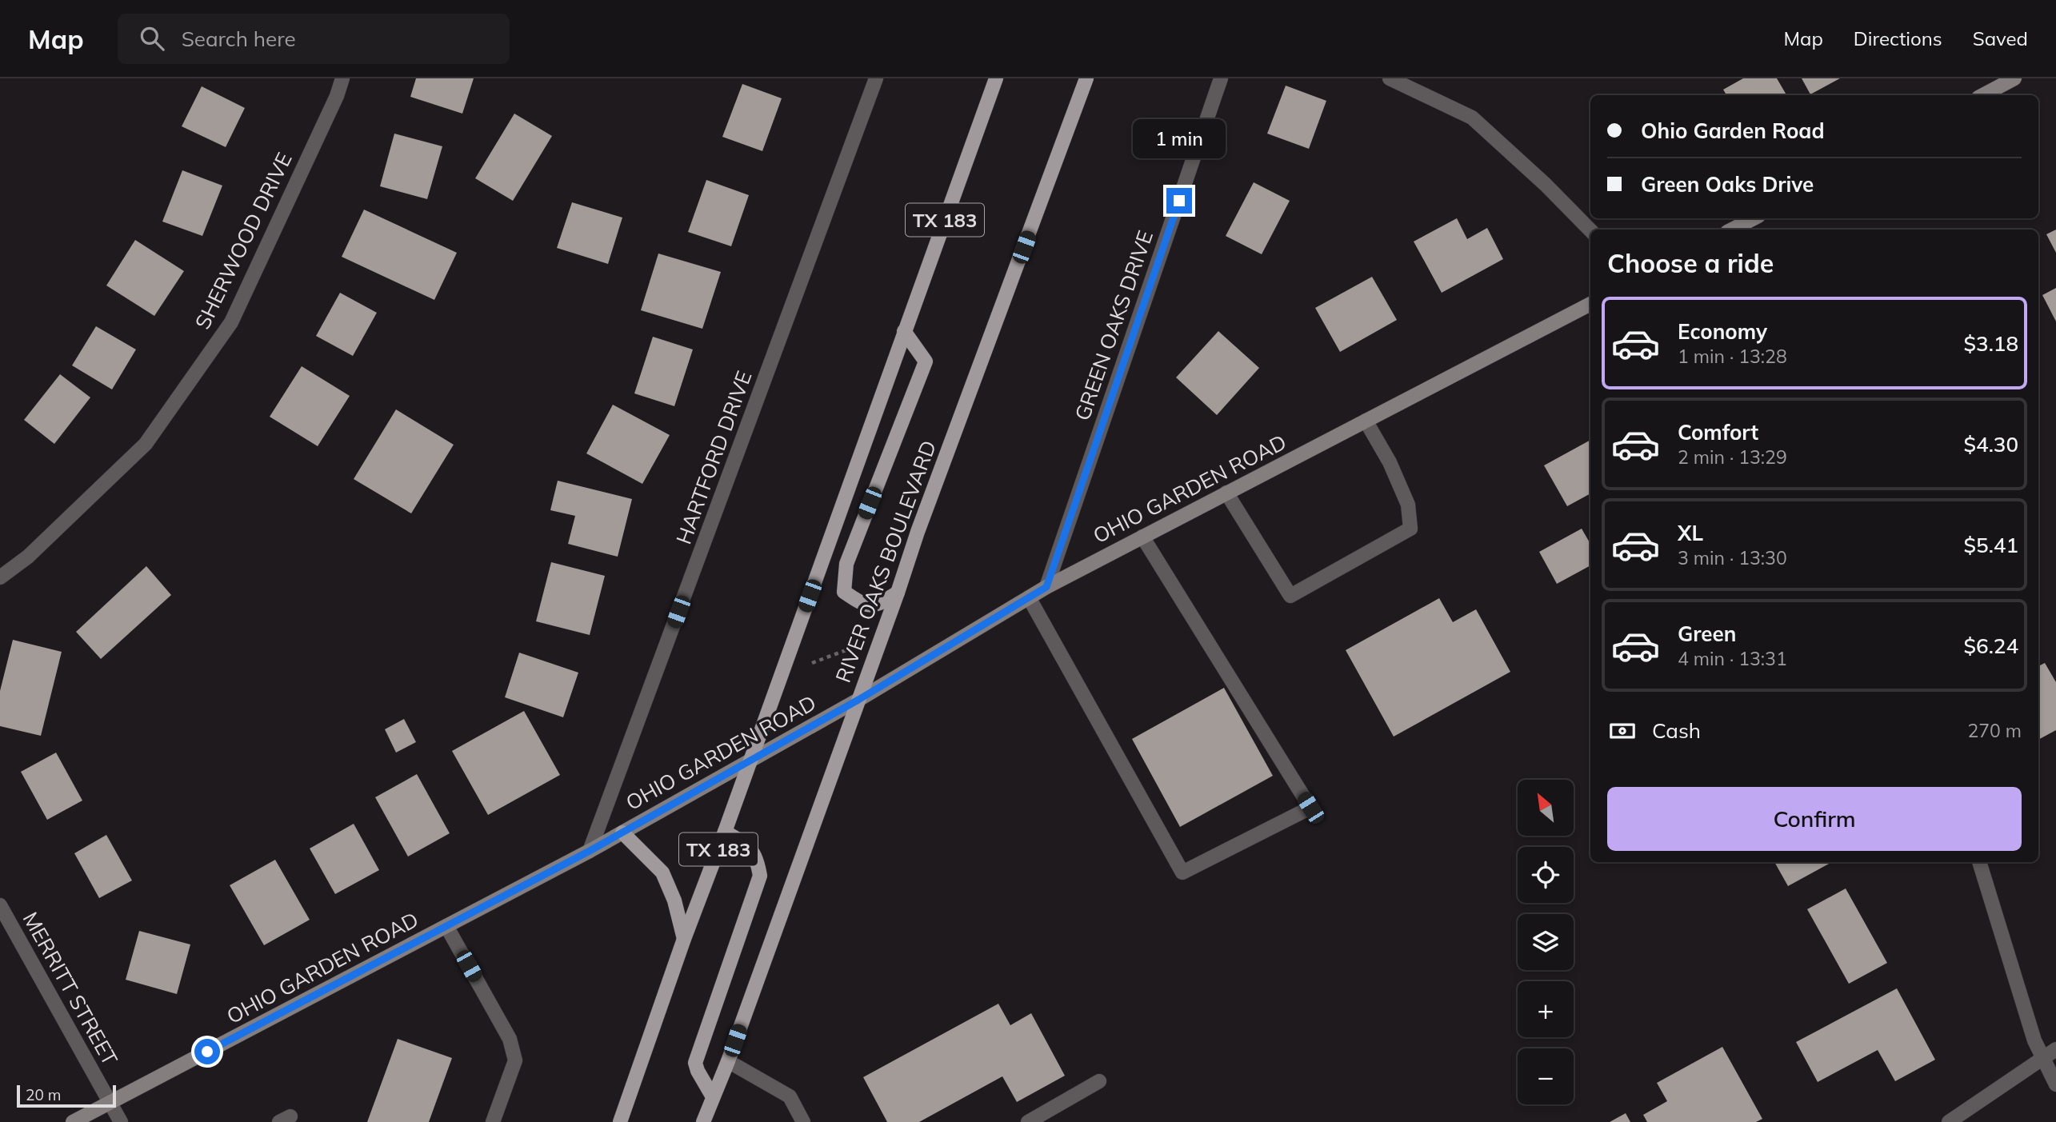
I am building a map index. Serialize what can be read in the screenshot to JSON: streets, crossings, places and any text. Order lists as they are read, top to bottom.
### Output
{
  "streets": {
    "main road": ["TX 183", "RIVER OAKS BOULEVARD"],
    "street": [
      "SHERWOOD DRIVE",
      "GREEN OAKS DRIVE",
      "HARTFORD DRIVE",
      "OHIO GARDEN ROAD",
      "MERRITT STREET"
    ]
  },
  "crossings": [
    ["TX 183", "OHIO GARDEN ROAD"],
    ["GREEN OAKS DRIVE", "OHIO GARDEN ROAD"],
    ["HARTFORD DRIVE", "OHIO GARDEN ROAD"],
    ["OHIO GARDEN ROAD", "RIVER OAKS BOULEVARD"],
    ["OHIO GARDEN ROAD", "MERRITT STREET"]
  ],
  "scale_bar": "20 m",
  "north": "top left",
  "page": {
    "header": "Map",
    "search": "Search here",
    "nav": ["Map", "Directions", "Saved"],
    "banner": ["Ohio Garden Road", "Green Oaks Drive"],
    "bubble": "1 min",
    "heading": "Choose a ride",
    "list": [
      {
        "name": "Economy",
        "note": "1 min · 13:28",
        "value": "$3.18"
      },
      {
        "name": "Comfort",
        "note": "2 min · 13:29",
        "value": "$4.30"
      },
      {
        "name": "XL",
        "note": "3 min · 13:30",
        "value": "$5.41"
      },
      {
        "name": "Green",
        "note": "4 min · 13:31",
        "value": "$6.24"
      }
    ],
    "pay": ["Cash", "270 m"],
    "buttons": "Confirm",
    "map_buttons": ["+", "−"],
    "scale": "20 m"
  }
}
